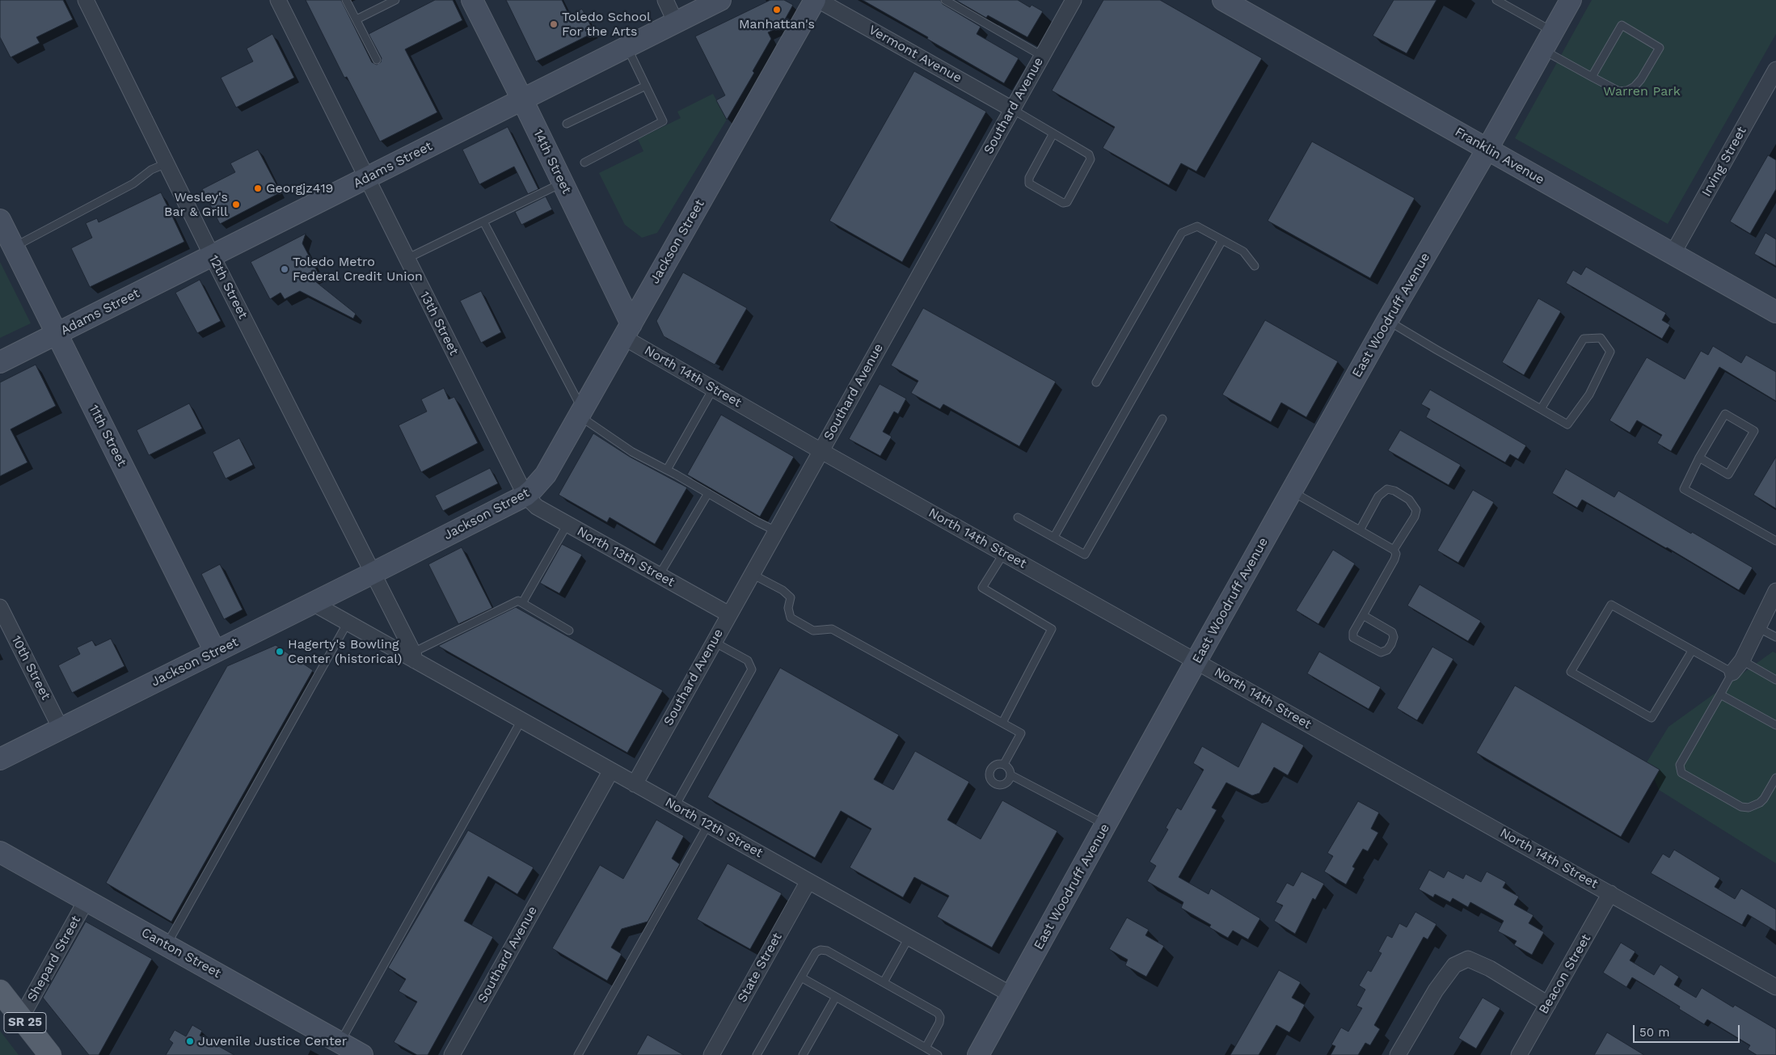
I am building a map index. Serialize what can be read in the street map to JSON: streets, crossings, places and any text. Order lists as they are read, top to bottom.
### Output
{
  "streets": {
    "main road": ["SR 25"],
    "street": [
      "Vermont Avenue",
      "Southard Avenue",
      "Franklin Avenue",
      "14th Street",
      "Irving Street",
      "Adams Street",
      "Jackson Street",
      "12th Street",
      "East Woodruff Avenue",
      "13th Street",
      "North 14th Street",
      "11th Street",
      "North 13th Street",
      "10th Street",
      "North 12th Street",
      "Canton Street",
      "Shepard Street",
      "State Street",
      "Beacon Street"
    ]
  },
  "crossings": [
    ["Vermont Avenue", "Southard Avenue"],
    ["Vermont Avenue", "Jackson Street"],
    ["Southard Avenue", "North 14th Street"],
    ["Southard Avenue", "North 13th Street"],
    ["Southard Avenue", "North 12th Street"],
    ["Franklin Avenue", "Irving Street"],
    ["Franklin Avenue", "East Woodruff Avenue"],
    ["14th Street", "Adams Street"],
    ["14th Street", "Jackson Street"],
    ["14th Street", "North 14th Street"],
    ["Adams Street", "12th Street"],
    ["Adams Street", "13th Street"],
    ["Adams Street", "11th Street"],
    ["Jackson Street", "12th Street"],
    ["Jackson Street", "13th Street"],
    ["Jackson Street", "North 14th Street"],
    ["Jackson Street", "11th Street"],
    ["Jackson Street", "North 13th Street"],
    ["Jackson Street", "10th Street"],
    ["Jackson Street", "North 12th Street"],
    ["East Woodruff Avenue", "North 14th Street"],
    ["East Woodruff Avenue", "North 12th Street"],
    ["13th Street", "North 13th Street"],
    ["North 14th Street", "Beacon Street"],
    ["North 12th Street", "State Street"],
    ["Canton Street", "Shepard Street"],
    ["Shepard Street", "SR 25"]
  ],
  "parks": ["Warren Park"],
  "places": [
    "Manhattan's",
    "Toledo School For the Arts",
    "Georgjz419",
    "Wesley's Bar & Grill",
    "Toledo Metro Federal Credit Union",
    "Hagerty's Bowling Center (historical)",
    "Juvenile Justice Center"
  ],
  "scale_bar": "50 m"
}
